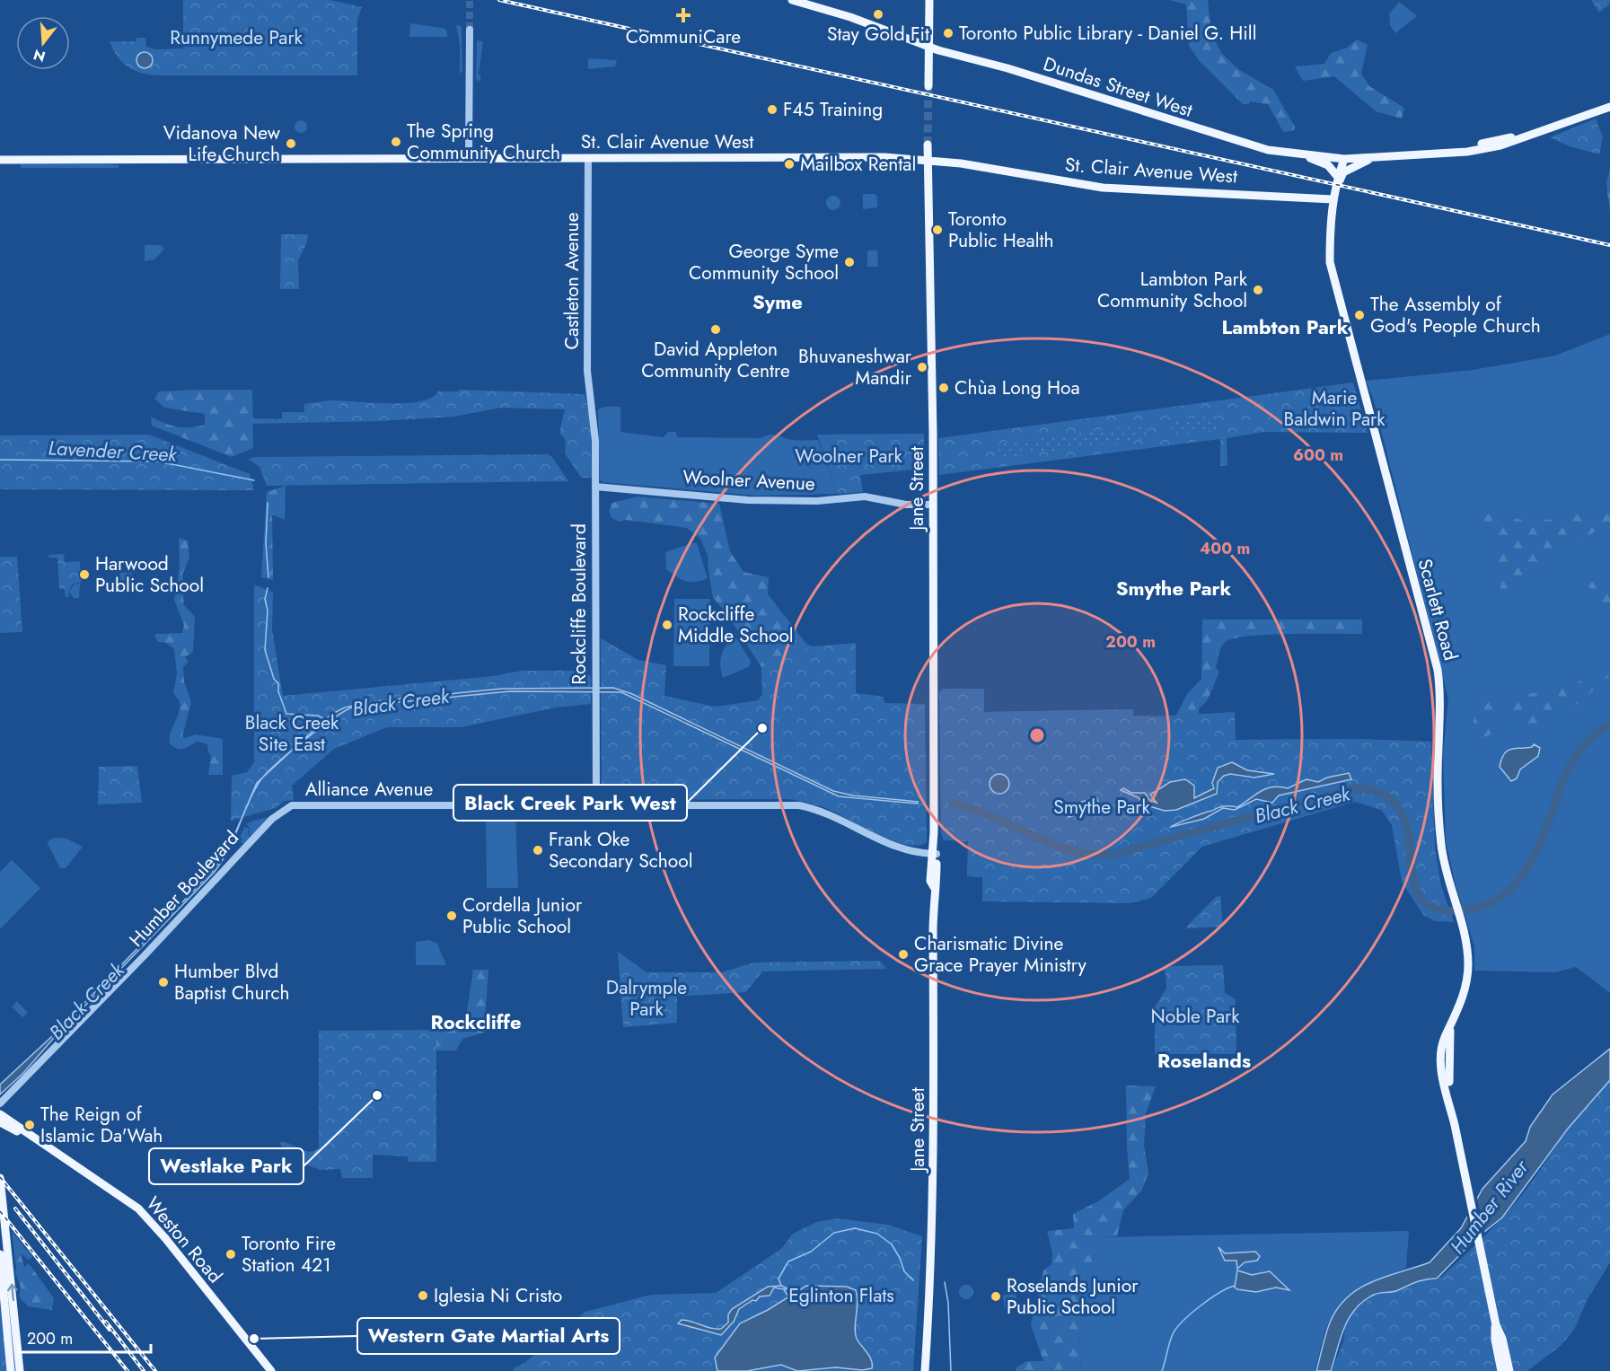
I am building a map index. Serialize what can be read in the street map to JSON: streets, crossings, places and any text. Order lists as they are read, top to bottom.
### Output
{
  "streets": {
    "main road": [
      "Dundas Street West",
      "St. Clair Avenue West",
      "Jane Street",
      "Scarlett Road",
      "Weston Road"
    ],
    "street": [
      "Castleton Avenue",
      "Woolner Avenue",
      "Rockcliffe Boulevard",
      "Alliance Avenue",
      "Humber Boulevard"
    ]
  },
  "crossings": [
    ["Dundas Street West", "Scarlett Road"],
    ["St. Clair Avenue West", "Castleton Avenue"],
    ["St. Clair Avenue West", "Jane Street"],
    ["St. Clair Avenue West", "Scarlett Road"],
    ["Castleton Avenue", "Rockcliffe Boulevard"],
    ["Woolner Avenue", "Jane Street"],
    ["Woolner Avenue", "Rockcliffe Boulevard"],
    ["Jane Street", "Alliance Avenue"],
    ["Rockcliffe Boulevard", "Alliance Avenue"],
    ["Alliance Avenue", "Humber Boulevard"]
  ],
  "districts": [
    "Syme",
    "Lambton Park",
    "Smythe Park",
    "Rockcliffe",
    "Roselands"
  ],
  "water": ["Lavender Creek", "Black Creek", "Humber River"],
  "parks": [
    "Runnymede Park",
    "Marie Baldwin Park",
    "Woolner Park",
    "Black Creek Site East",
    "Smythe Park",
    "Dalrymple Park",
    "Noble Park",
    "Eglinton Flats"
  ],
  "places": {
    "other": [
      "Stay Gold Fit",
      "Toronto Public Library - Daniel G. Hill",
      "F45 Training",
      "The Spring Community Church",
      "Vidanova New Life Church",
      "Mailbox Rental",
      "Toronto Public Health",
      "George Syme Community School",
      "Lambton Park Community School",
      "The Assembly of God's People Church",
      "David Appleton Community Centre",
      "Bhuvaneshwar Mandir",
      "Chùa Long Hoa",
      "Harwood Public School",
      "Rockcliffe Middle School",
      "Black Creek Park West",
      "Frank Oke Secondary School",
      "Cordella Junior Public School",
      "Charismatic Divine Grace Prayer Ministry",
      "Humber Blvd Baptist Church",
      "Westlake Park",
      "The Reign of Islamic Da'Wah",
      "Toronto Fire Station 421",
      "Iglesia Ni Cristo",
      "Roselands Junior Public School",
      "Western Gate Martial Arts"
    ],
    "health": ["CommuniCare"]
  },
  "scale_bar": "200 m",
  "north": "bottom",
  "rings": ["600 m", "400 m", "200 m"]
}
